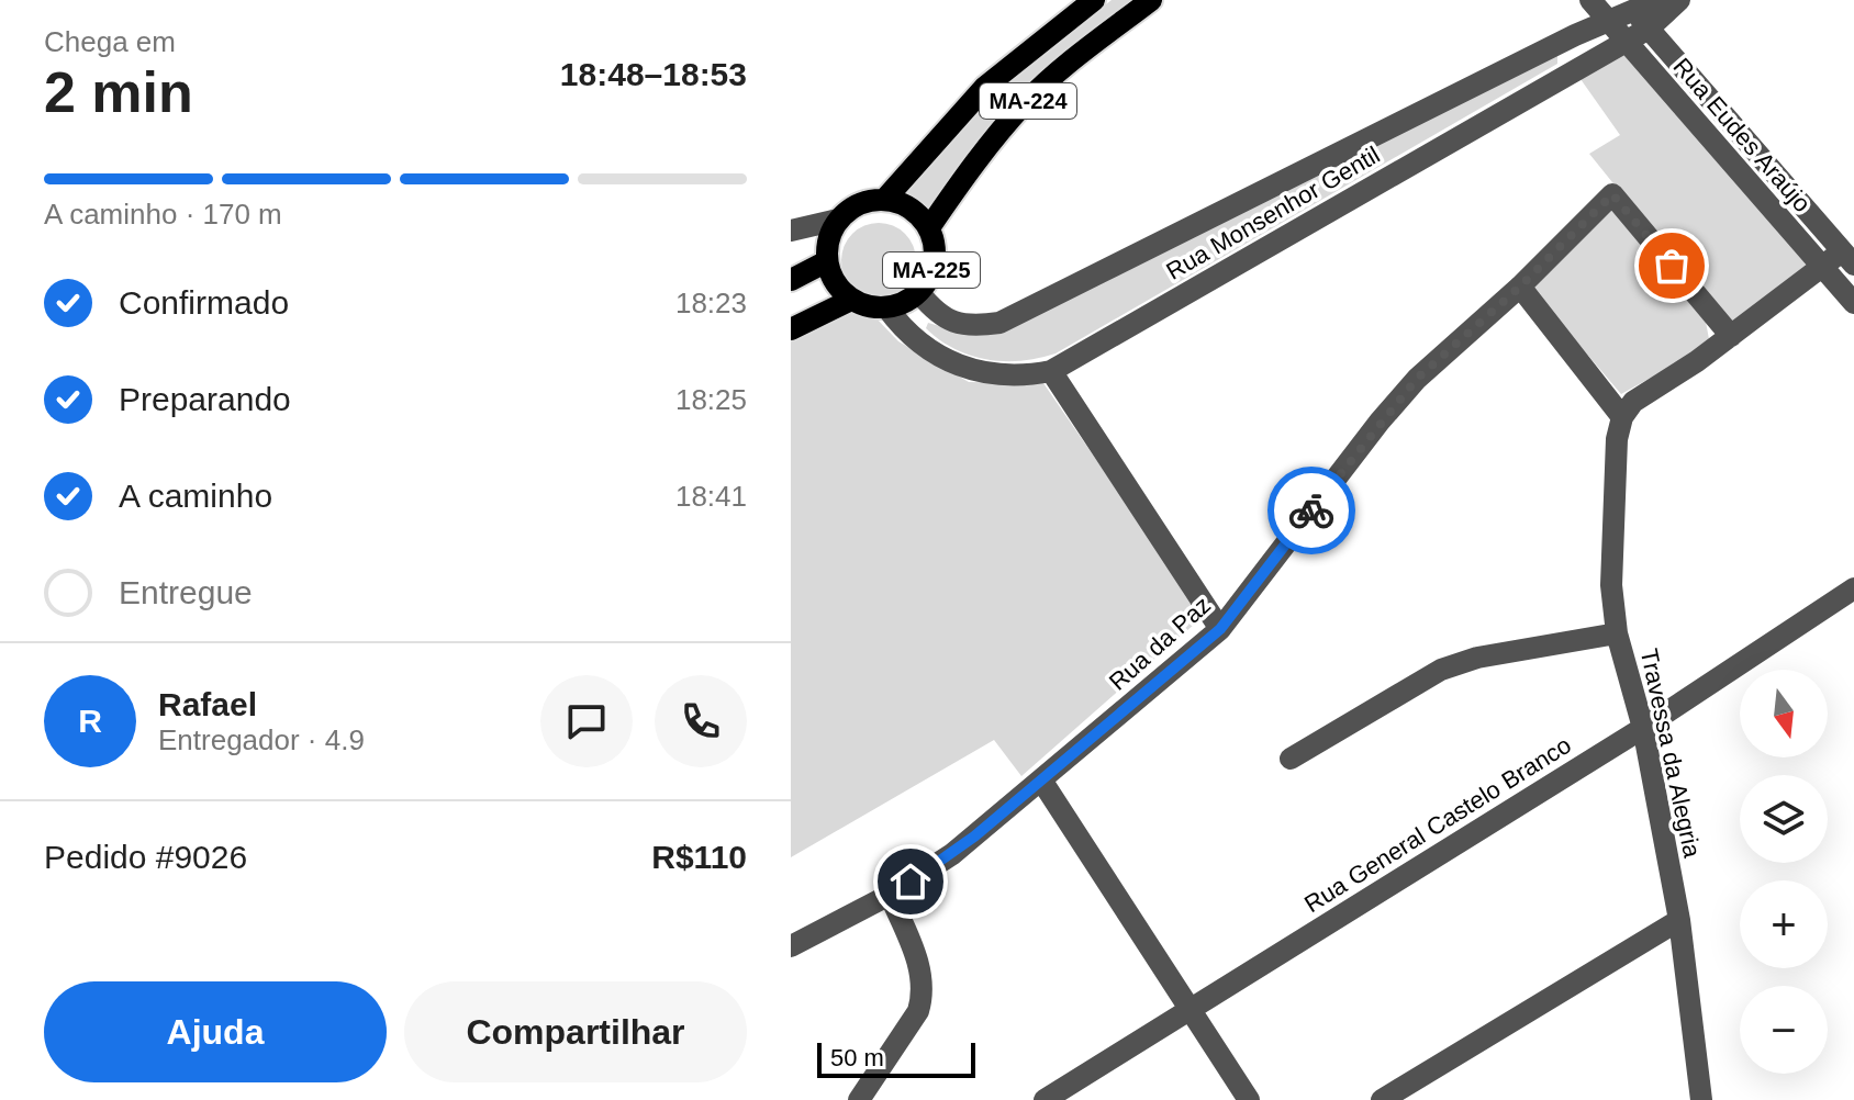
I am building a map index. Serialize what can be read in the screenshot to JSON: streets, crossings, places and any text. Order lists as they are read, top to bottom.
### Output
{
  "streets": {
    "main road": ["MA-224", "MA-225"],
    "street": [
      "Rua Eudes Araújo",
      "Rua Monsenhor Gentil",
      "Rua da Paz",
      "Travessa da Alegria",
      "Rua General Castelo Branco"
    ]
  },
  "crossings": [
    ["MA-224", "Rua Monsenhor Gentil"],
    ["MA-224", "MA-225"],
    ["Rua Eudes Araújo", "Rua Monsenhor Gentil"],
    ["Rua Monsenhor Gentil", "MA-225"],
    ["Travessa da Alegria", "Rua General Castelo Branco"]
  ],
  "scale_bar": "50 m",
  "north": "bottom",
  "page": {
    "heading": ["2 min", "Chega em", "18:48–18:53"],
    "panel": [
      "Rafael",
      "Entregador · 4.9",
      "Pedido #9026",
      "R$110"
    ],
    "bar": "A caminho · 170 m",
    "list": [
      ["Confirmado", "18:23"],
      ["Preparando", "18:25"],
      ["A caminho", "18:41"],
      "Entregue"
    ],
    "map_buttons": ["+", "−"],
    "round": "R",
    "buttons": ["Ajuda", "Compartilhar"],
    "scale": "50 m"
  }
}
